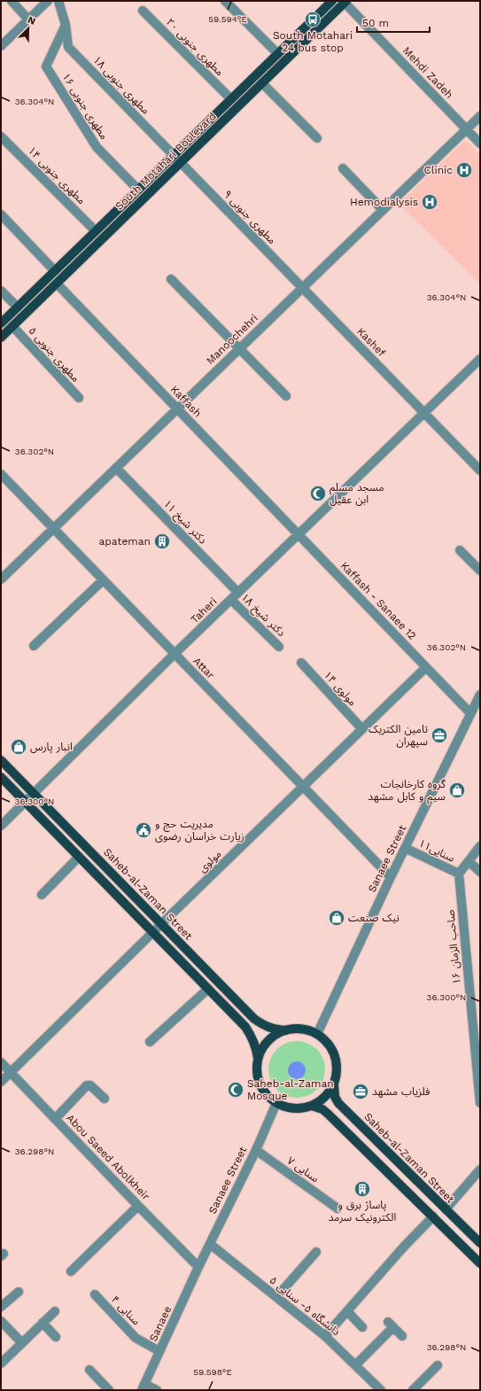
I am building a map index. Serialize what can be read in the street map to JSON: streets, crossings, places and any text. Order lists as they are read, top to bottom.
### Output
{
  "streets": {
    "main road": ["South Motahari Boulevard", "Saheb-al-Zaman Street"],
    "street": [
      "مطهری جنوبی ۲۰",
      "Mehdi Zadeh",
      "مطهری جنوبی ۱۸",
      "مطهری جنوبی ۱۶",
      "مطهری جنوبی ۱۴",
      "مطهری جنوبی ۹",
      "Manoochehri",
      "Kashef",
      "مطهری جنوبی ۵",
      "Kaffash",
      "دکتر شیخ ۱۱",
      "Kaffash - Sanaee 12",
      "Taheri",
      "دکتر شیخ ۱۸",
      "Attar",
      "مولوی ۱۴",
      "سنایی۱۱",
      "Sanaee Street",
      "مولوی",
      "صاحب الزمان ۱۶",
      "Abou Saeed Abolkheir",
      "سنایی ۷",
      "دانشگاه ۵- سنایی ۵",
      "سنایی ۴",
      "Sanaee"
    ]
  },
  "crossings": [
    ["مطهری جنوبی ۲۰", "South Motahari Boulevard"],
    ["Mehdi Zadeh", "South Motahari Boulevard"],
    ["Mehdi Zadeh", "Manoochehri"],
    ["مطهری جنوبی ۱۸", "مطهری جنوبی ۱۶"],
    ["مطهری جنوبی ۱۸", "South Motahari Boulevard"],
    ["مطهری جنوبی ۱۸", "مطهری جنوبی ۹"],
    ["مطهری جنوبی ۱۶", "South Motahari Boulevard"],
    ["South Motahari Boulevard", "مطهری جنوبی ۱۴"],
    ["South Motahari Boulevard", "مطهری جنوبی ۹"],
    ["South Motahari Boulevard", "مطهری جنوبی ۵"],
    ["South Motahari Boulevard", "Kaffash"],
    ["مطهری جنوبی ۹", "Manoochehri"],
    ["مطهری جنوبی ۹", "Kashef"],
    ["Manoochehri", "Kashef"],
    ["Manoochehri", "Kaffash"],
    ["Manoochehri", "دکتر شیخ ۱۱"],
    ["Manoochehri", "Attar"],
    ["Kashef", "Taheri"],
    ["Kaffash", "Kaffash - Sanaee 12"],
    ["Kaffash", "Taheri"],
    ["دکتر شیخ ۱۱", "Taheri"],
    ["Kaffash - Sanaee 12", "Taheri"],
    ["Kaffash - Sanaee 12", "Sanaee Street"],
    ["Kaffash - Sanaee 12", "مولوی"],
    ["Taheri", "دکتر شیخ ۱۸"],
    ["Taheri", "Attar"],
    ["Taheri", "Saheb-al-Zaman Street"],
    ["Attar", "Sanaee Street"],
    ["Attar", "مولوی"],
    ["مولوی ۱۴", "مولوی"],
    ["سنایی۱۱", "Sanaee Street"],
    ["سنایی۱۱", "صاحب الزمان ۱۶"],
    ["Sanaee Street", "Saheb-al-Zaman Street"],
    ["Sanaee Street", "Abou Saeed Abolkheir"],
    ["Sanaee Street", "سنایی ۷"],
    ["Sanaee Street", "دانشگاه ۵- سنایی ۵"],
    ["Sanaee Street", "Sanaee"],
    ["مولوی", "Saheb-al-Zaman Street"],
    ["مولوی", "Abou Saeed Abolkheir"],
    ["Abou Saeed Abolkheir", "Sanaee"],
    ["سنایی ۴", "Sanaee"]
  ],
  "places": {
    "bus stop": ["South Motahari 24 bus stop"],
    "hospital": ["Clinic", "Hemodialysis"],
    "mosque": ["مسجد مسلم ابن عقیل", "Saheb-al-Zaman Mosque"],
    "building": ["apateman", "پاساژ برق و الکترونیک سرمد"],
    "office": ["تامین الکتریک سپهران", "فلزیاب مشهد"],
    "shop": ["انبار پارس", "گروه کارخانجات سیم و کابل مشهد", "نیک صنعت"],
    "public building": ["مدیریت حج و زیارت خراسان رضوی"]
  },
  "scale_bar": "50 m",
  "north": "top right",
  "coordinates": [
    "59.594°E",
    "36.304°N",
    "36.302°N",
    "36.300°N",
    "36.298°N",
    "59.598°E"
  ]
}
